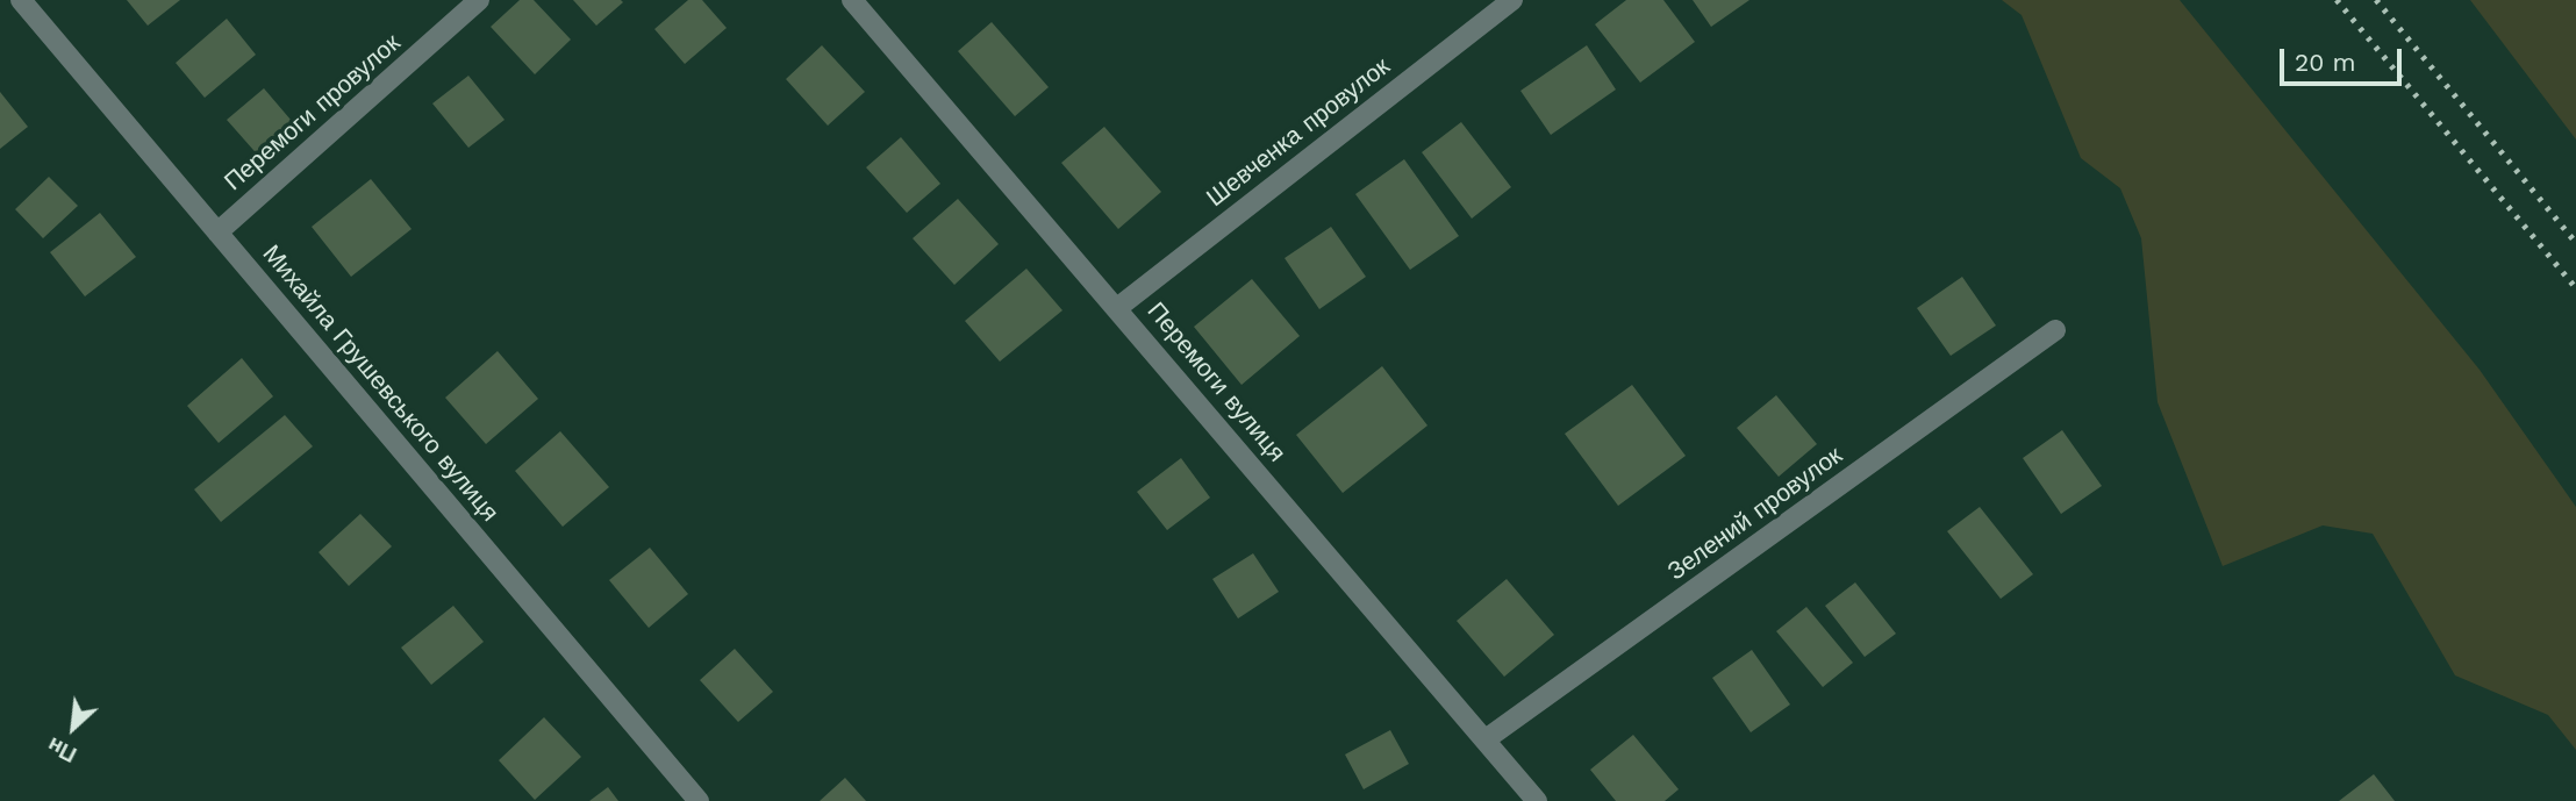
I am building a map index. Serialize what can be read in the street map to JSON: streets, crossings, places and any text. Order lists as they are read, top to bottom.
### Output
{
  "streets": {
    "street": [
      "Перемоги провулок",
      "Шевченка провулок",
      "Перемоги вулиця",
      "Михайла Грушевського вулиця",
      "Зелений провулок"
    ]
  },
  "crossings": [
    ["Перемоги провулок", "Михайла Грушевського вулиця"],
    ["Шевченка провулок", "Перемоги вулиця"],
    ["Перемоги вулиця", "Зелений провулок"]
  ],
  "scale_bar": "20 m",
  "north": "bottom left"
}
